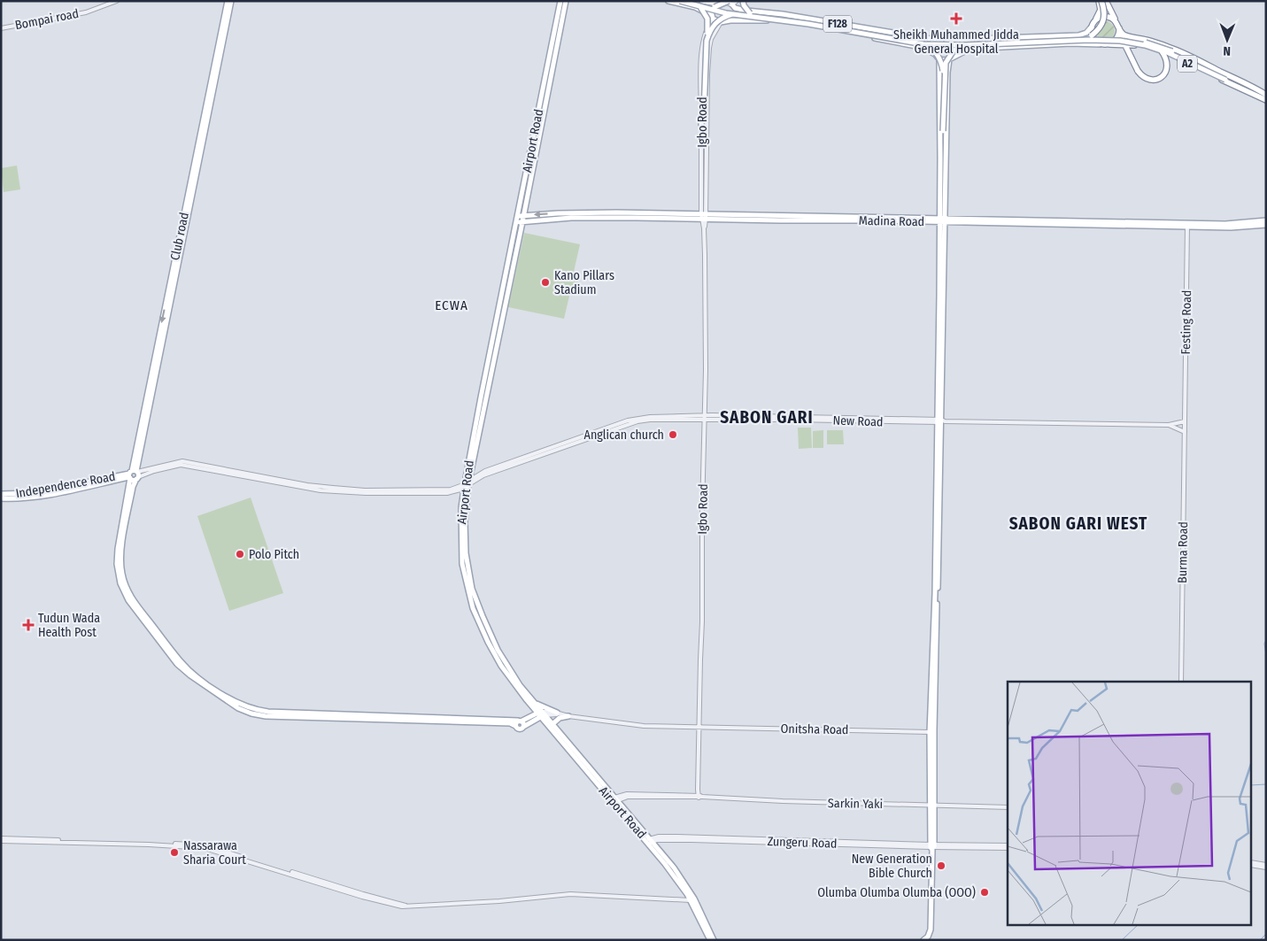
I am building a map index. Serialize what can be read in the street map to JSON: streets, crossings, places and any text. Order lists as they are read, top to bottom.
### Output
{
  "streets": {
    "highway": ["A2"],
    "main road": [
      "F128",
      "Airport Road",
      "Madina Road",
      "Independence Road"
    ],
    "street": [
      "Bompai road",
      "Igbo Road",
      "Festing Road",
      "New Road",
      "Burma Road",
      "Onitsha Road",
      "Sarkin Yaki",
      "Zungeru Road"
    ]
  },
  "crossings": [
    ["F128", "A2"],
    ["F128", "Igbo Road"],
    ["Igbo Road", "Madina Road"],
    ["Igbo Road", "New Road"],
    ["Igbo Road", "Onitsha Road"],
    ["Igbo Road", "Sarkin Yaki"],
    ["Airport Road", "Madina Road"],
    ["Airport Road", "New Road"],
    ["Airport Road", "Onitsha Road"],
    ["Airport Road", "Sarkin Yaki"],
    ["Airport Road", "Zungeru Road"],
    ["Madina Road", "Festing Road"],
    ["Festing Road", "New Road"],
    ["Festing Road", "Burma Road"],
    ["New Road", "Independence Road"],
    ["New Road", "Burma Road"]
  ],
  "districts": ["ECWA", "SABON GARI", "SABON GARI WEST"],
  "places": {
    "health": ["Sheikh Muhammed Jidda General Hospital", "Tudun Wada Health Post"],
    "other": [
      "Kano Pillars Stadium",
      "Anglican church",
      "Polo Pitch",
      "Nassarawa Sharia Court",
      "New Generation Bible Church",
      "Olumba Olumba Olumba (OOO)"
    ]
  },
  "north": "bottom"
}
